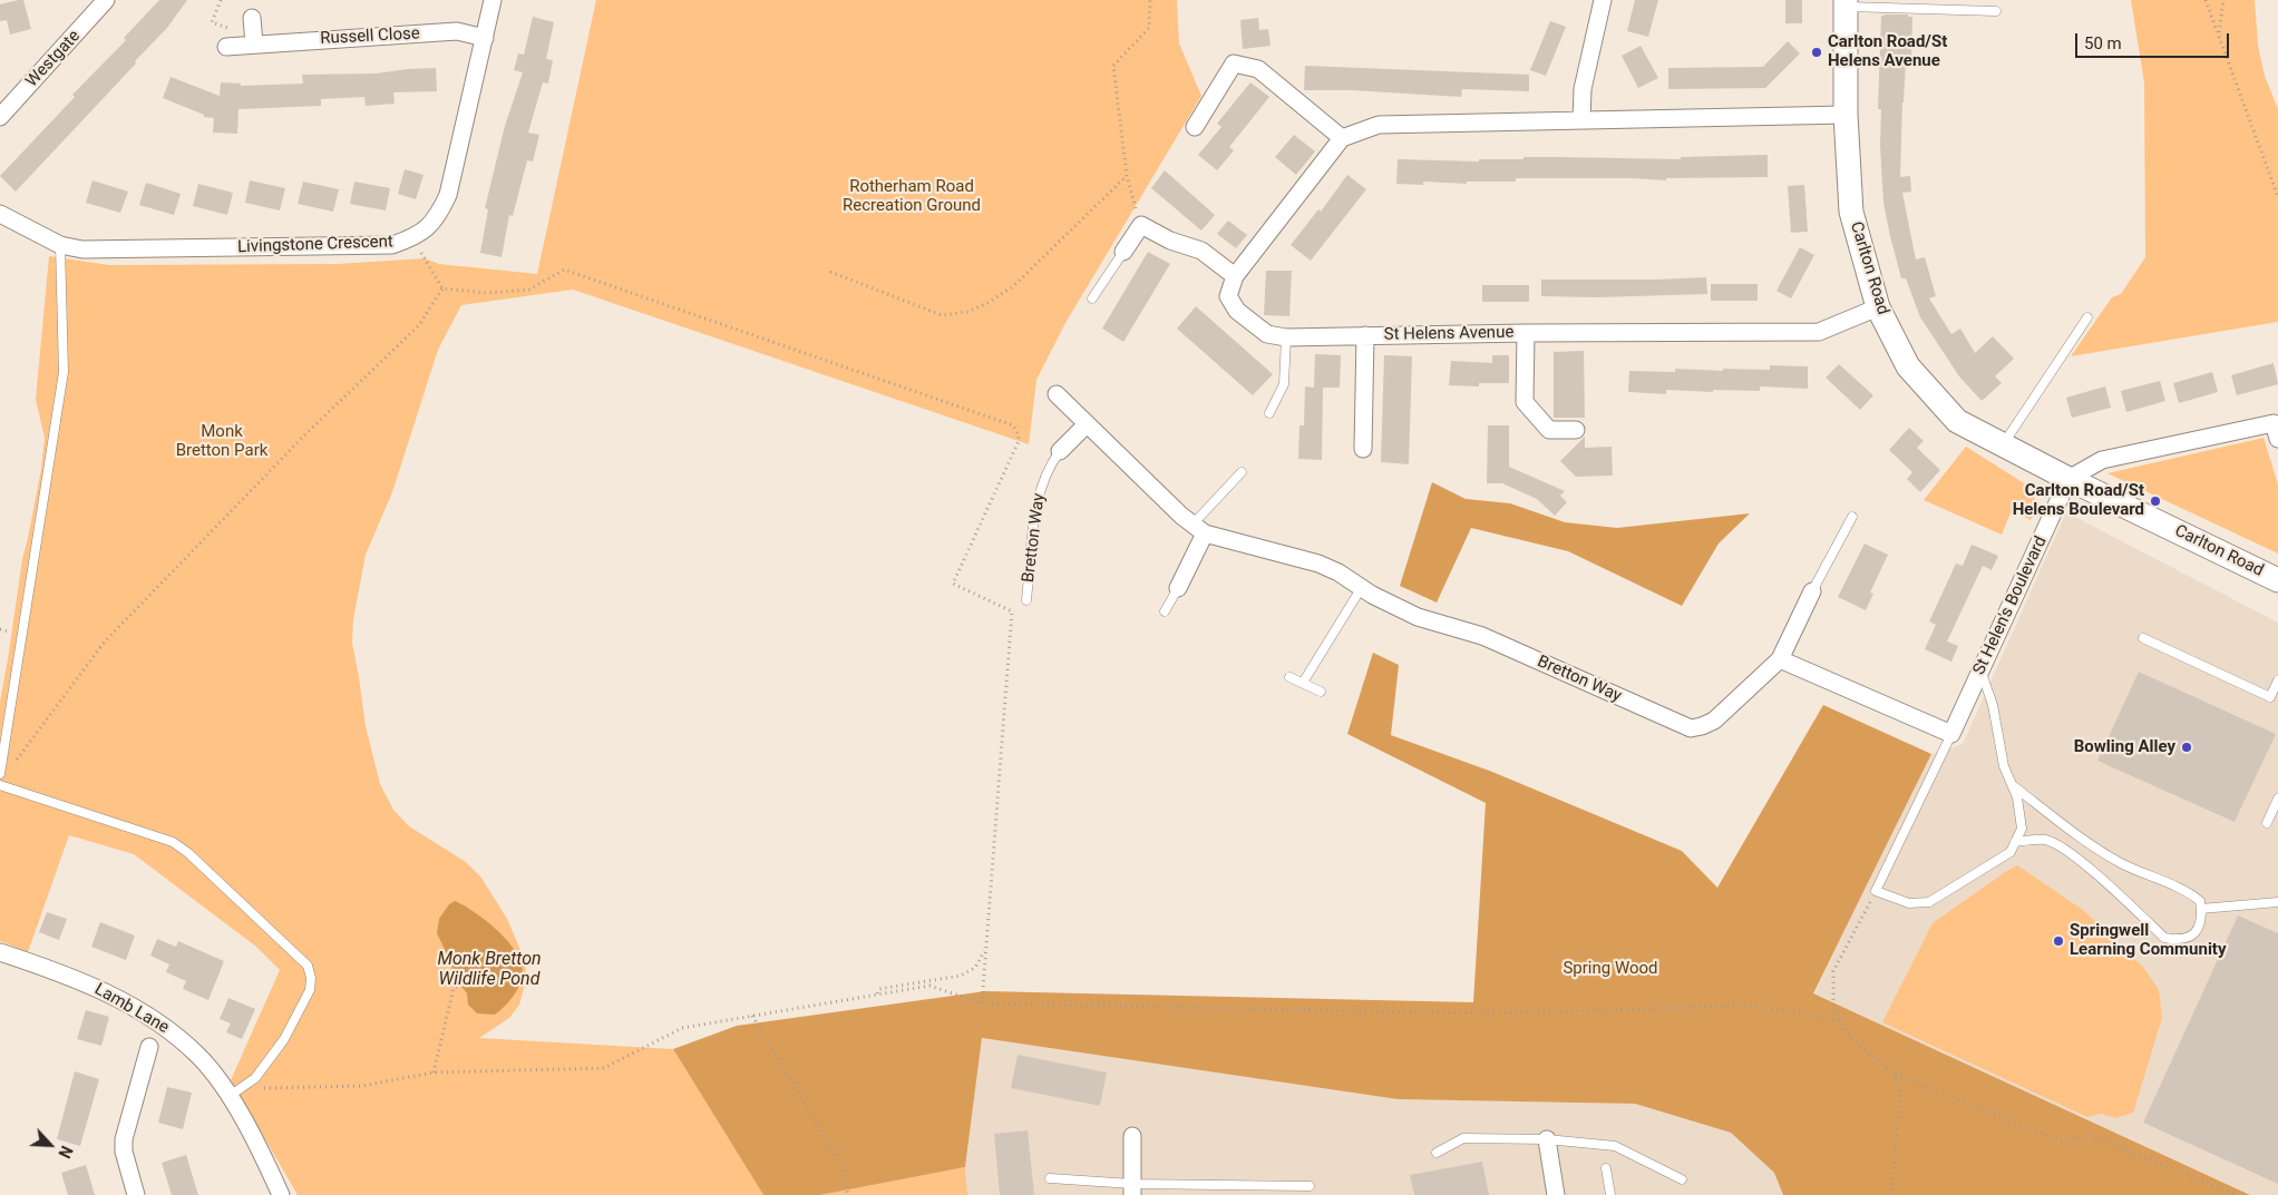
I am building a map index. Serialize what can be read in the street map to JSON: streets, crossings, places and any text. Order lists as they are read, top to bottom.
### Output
{
  "streets": {
    "main road": ["Carlton Road"],
    "street": [
      "Russell Close",
      "Westgate",
      "Livingstone Crescent",
      "St Helens Avenue",
      "Bretton Way",
      "St Helen's Boulevard",
      "Lamb Lane"
    ]
  },
  "crossings": [
    ["Russell Close", "Livingstone Crescent"],
    ["Carlton Road", "St Helens Avenue"],
    ["Carlton Road", "St Helen's Boulevard"]
  ],
  "water": ["Monk Bretton Wildlife Pond"],
  "parks": ["Rotherham Road Recreation Ground", "Monk Bretton Park", "Spring Wood"],
  "places": [
    "Carlton Road/St Helens Avenue",
    "Carlton Road/St Helens Boulevard",
    "Bowling Alley",
    "Springwell Learning Community"
  ],
  "scale_bar": "50 m",
  "north": "bottom right"
}
